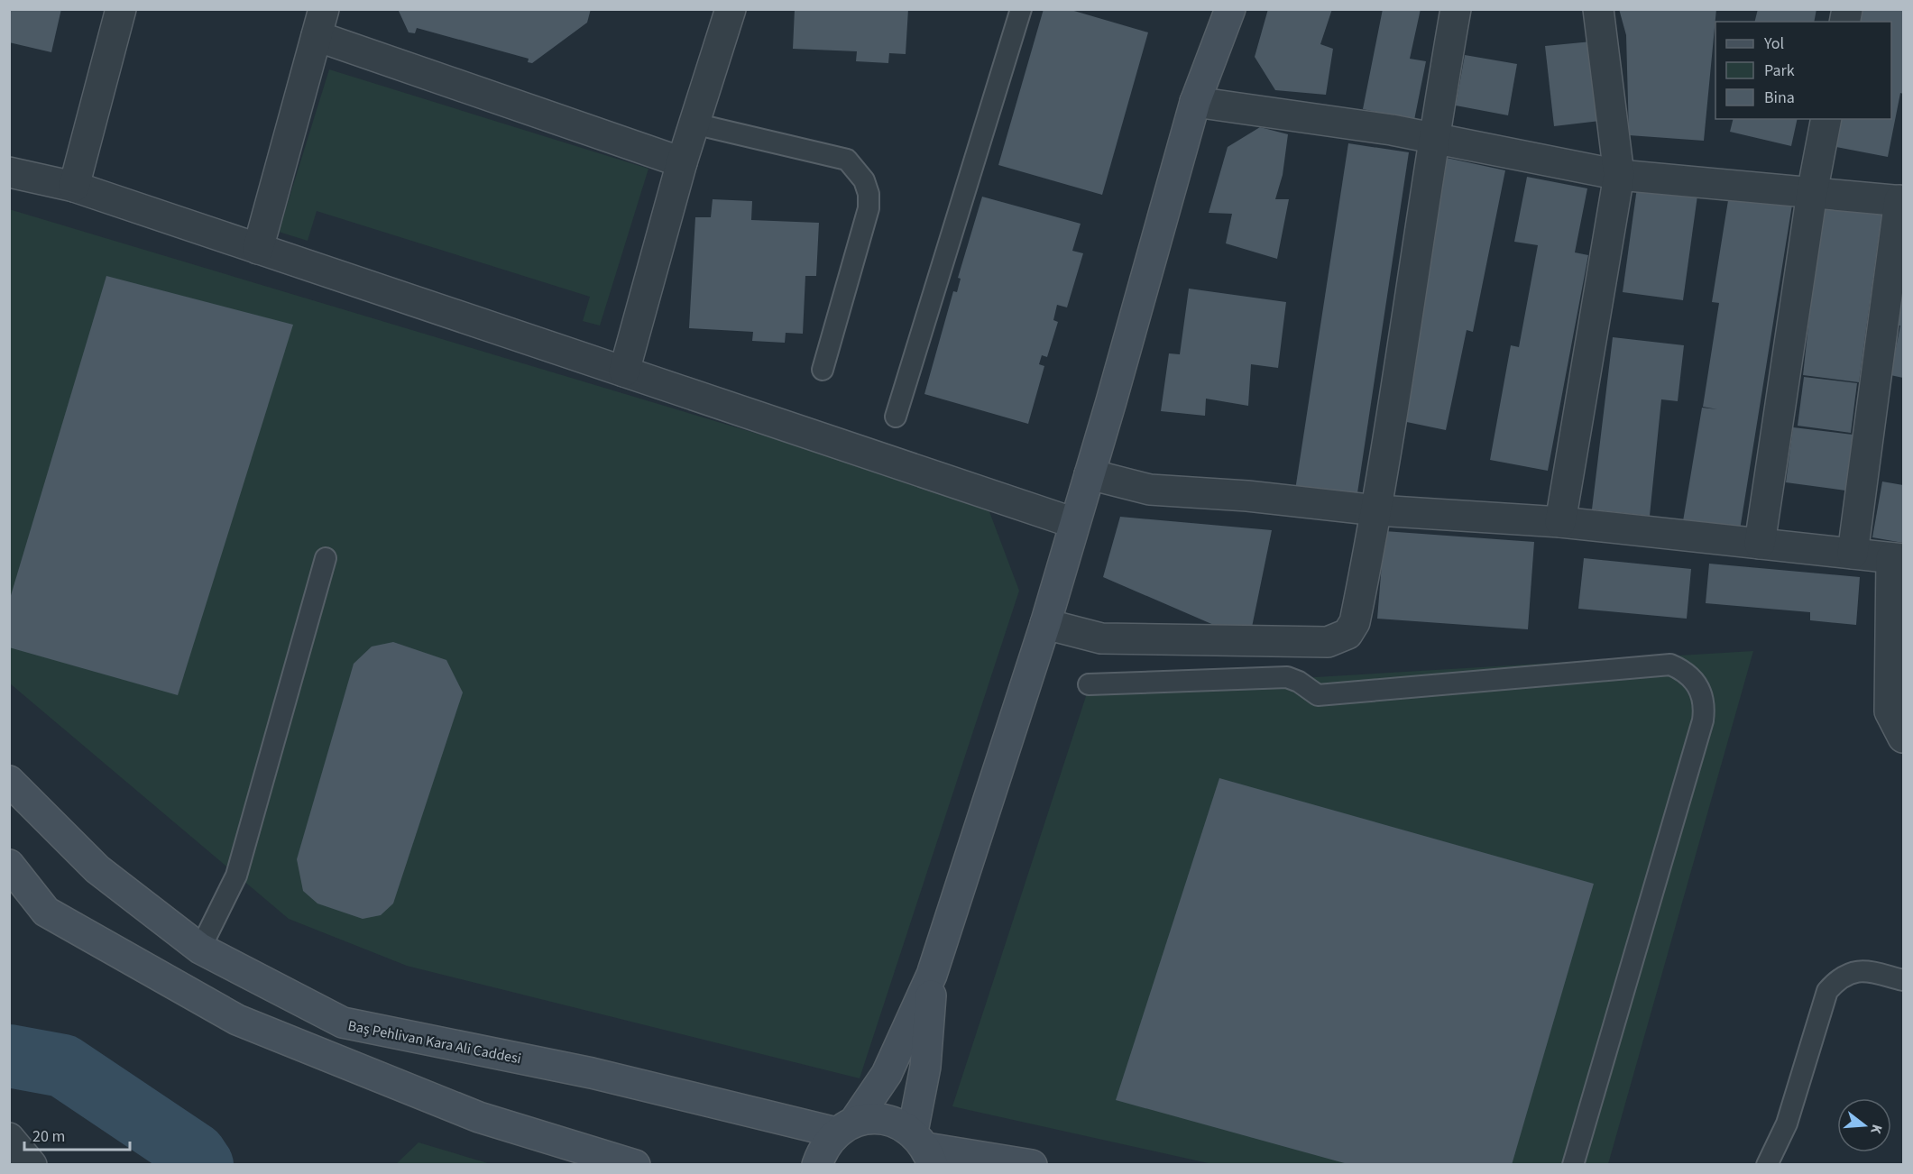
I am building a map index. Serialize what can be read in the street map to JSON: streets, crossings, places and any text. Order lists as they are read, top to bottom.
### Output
{
  "streets": {
    "main road": ["Baş Pehlivan Kara Ali Caddesi"]
  },
  "legend": ["Yol", "Park", "Bina"],
  "scale_bar": "20 m",
  "north": "right"
}
